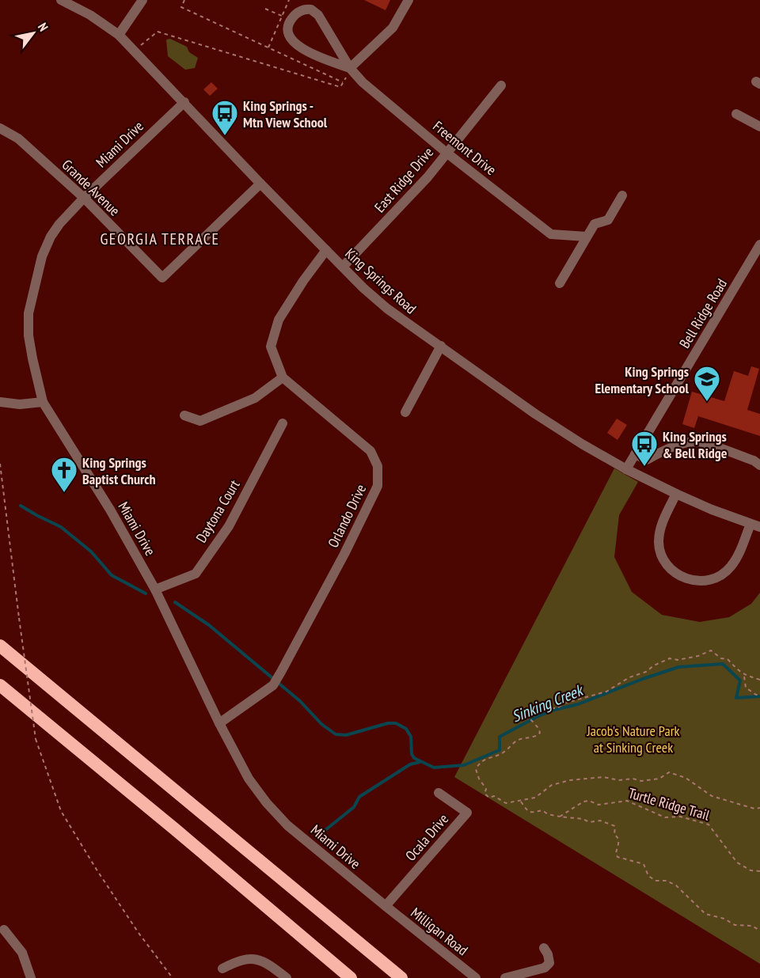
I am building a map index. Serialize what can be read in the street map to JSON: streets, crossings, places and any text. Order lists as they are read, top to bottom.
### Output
{
  "streets": {
    "street": [
      "Miami Drive",
      "Freemont Drive",
      "East Ridge Drive",
      "Grande Avenue",
      "King Springs Road",
      "Bell Ridge Road",
      "Daytona Court",
      "Orlando Drive",
      "Ocala Drive",
      "Milligan Road"
    ],
    "path": ["Turtle Ridge Trail"]
  },
  "crossings": [
    ["Miami Drive", "Grande Avenue"],
    ["Miami Drive", "King Springs Road"],
    ["Miami Drive", "Daytona Court"],
    ["Miami Drive", "Orlando Drive"],
    ["Miami Drive", "Ocala Drive"],
    ["Miami Drive", "Milligan Road"],
    ["Freemont Drive", "East Ridge Drive"],
    ["East Ridge Drive", "King Springs Road"],
    ["Grande Avenue", "King Springs Road"],
    ["King Springs Road", "Bell Ridge Road"],
    ["King Springs Road", "Orlando Drive"],
    ["Ocala Drive", "Milligan Road"]
  ],
  "districts": ["GEORGIA TERRACE"],
  "water": ["Sinking Creek"],
  "parks": ["Jacob's Nature Park at Sinking Creek"],
  "places": {
    "bus stop": ["King Springs - Mtn View School", "King Springs & Bell Ridge"],
    "school or university": ["King Springs Elementary School"],
    "church": ["King Springs Baptist Church"]
  },
  "north": "top right"
}
